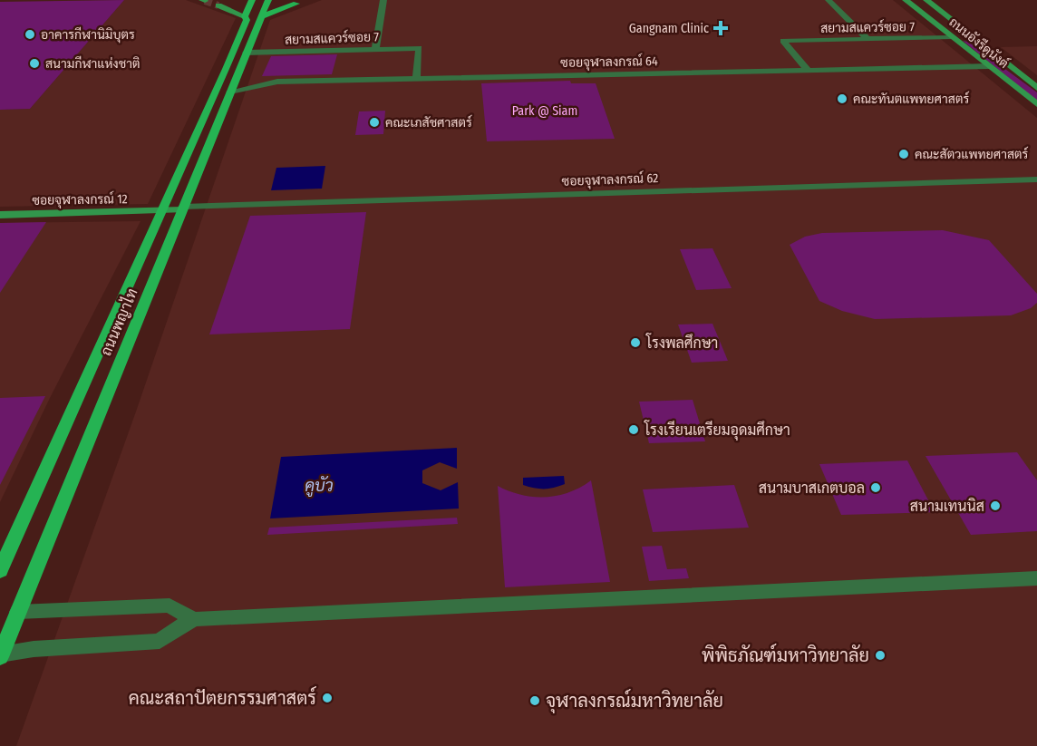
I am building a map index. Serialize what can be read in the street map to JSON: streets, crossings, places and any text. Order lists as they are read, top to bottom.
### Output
{
  "streets": {
    "main road": ["ถนนอังรีดูนังต์", "ซอยจุฬาลงกรณ์ 12", "ถนนพญาไท"],
    "street": ["สยามสแควร์ซอย 7", "ซอยจุฬาลงกรณ์ 64", "ซอยจุฬาลงกรณ์ 62"]
  },
  "crossings": [
    ["สยามสแควร์ซอย 7", "ถนนอังรีดูนังต์"],
    ["สยามสแควร์ซอย 7", "ซอยจุฬาลงกรณ์ 64"],
    ["สยามสแควร์ซอย 7", "ถนนพญาไท"],
    ["ถนนอังรีดูนังต์", "ซอยจุฬาลงกรณ์ 64"],
    ["ซอยจุฬาลงกรณ์ 64", "ถนนพญาไท"],
    ["ซอยจุฬาลงกรณ์ 62", "ซอยจุฬาลงกรณ์ 12"],
    ["ซอยจุฬาลงกรณ์ 62", "ถนนพญาไท"],
    ["ซอยจุฬาลงกรณ์ 12", "ถนนพญาไท"]
  ],
  "water": ["คูบัว"],
  "parks": ["Park @ Siam"],
  "places": {
    "health": ["Gangnam Clinic"],
    "other": [
      "อาคารกีฬานิมิบุตร",
      "สนามกีฬาแห่งชาติ",
      "คณะทันตแพทยศาสตร์",
      "คณะเภสัชศาสตร์",
      "คณะสัตวแพทยศาสตร์",
      "โรงพลศึกษา",
      "โรงเรียนเตรียมอุดมศึกษา",
      "สนามบาสเกตบอล",
      "สนามเทนนิส",
      "พิพิธภัณฑ์มหาวิทยาลัย",
      "คณะสถาปัตยกรรมศาสตร์",
      "จุฬาลงกรณ์มหาวิทยาลัย"
    ]
  }
}
